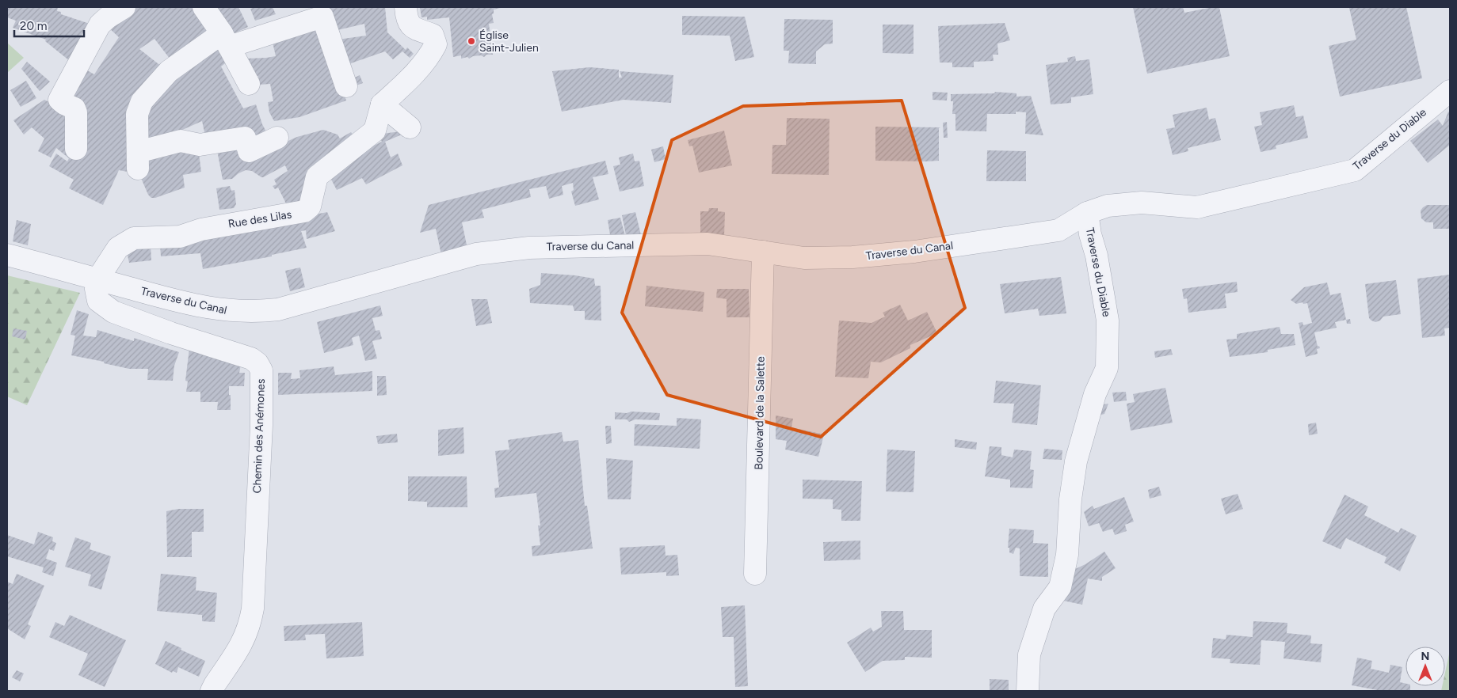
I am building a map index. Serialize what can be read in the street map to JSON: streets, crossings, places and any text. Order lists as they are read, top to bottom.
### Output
{
  "streets": {
    "street": [
      "Traverse du Diable",
      "Rue des Lilas",
      "Traverse du Canal",
      "Boulevard de la Salette",
      "Chemin des Anémones"
    ]
  },
  "crossings": [
    ["Traverse du Diable", "Traverse du Canal"],
    ["Rue des Lilas", "Traverse du Canal"],
    ["Rue des Lilas", "Chemin des Anémones"],
    ["Traverse du Canal", "Boulevard de la Salette"],
    ["Traverse du Canal", "Chemin des Anémones"]
  ],
  "places": ["Église Saint-Julien"],
  "scale_bar": "20 m",
  "north": "top"
}
